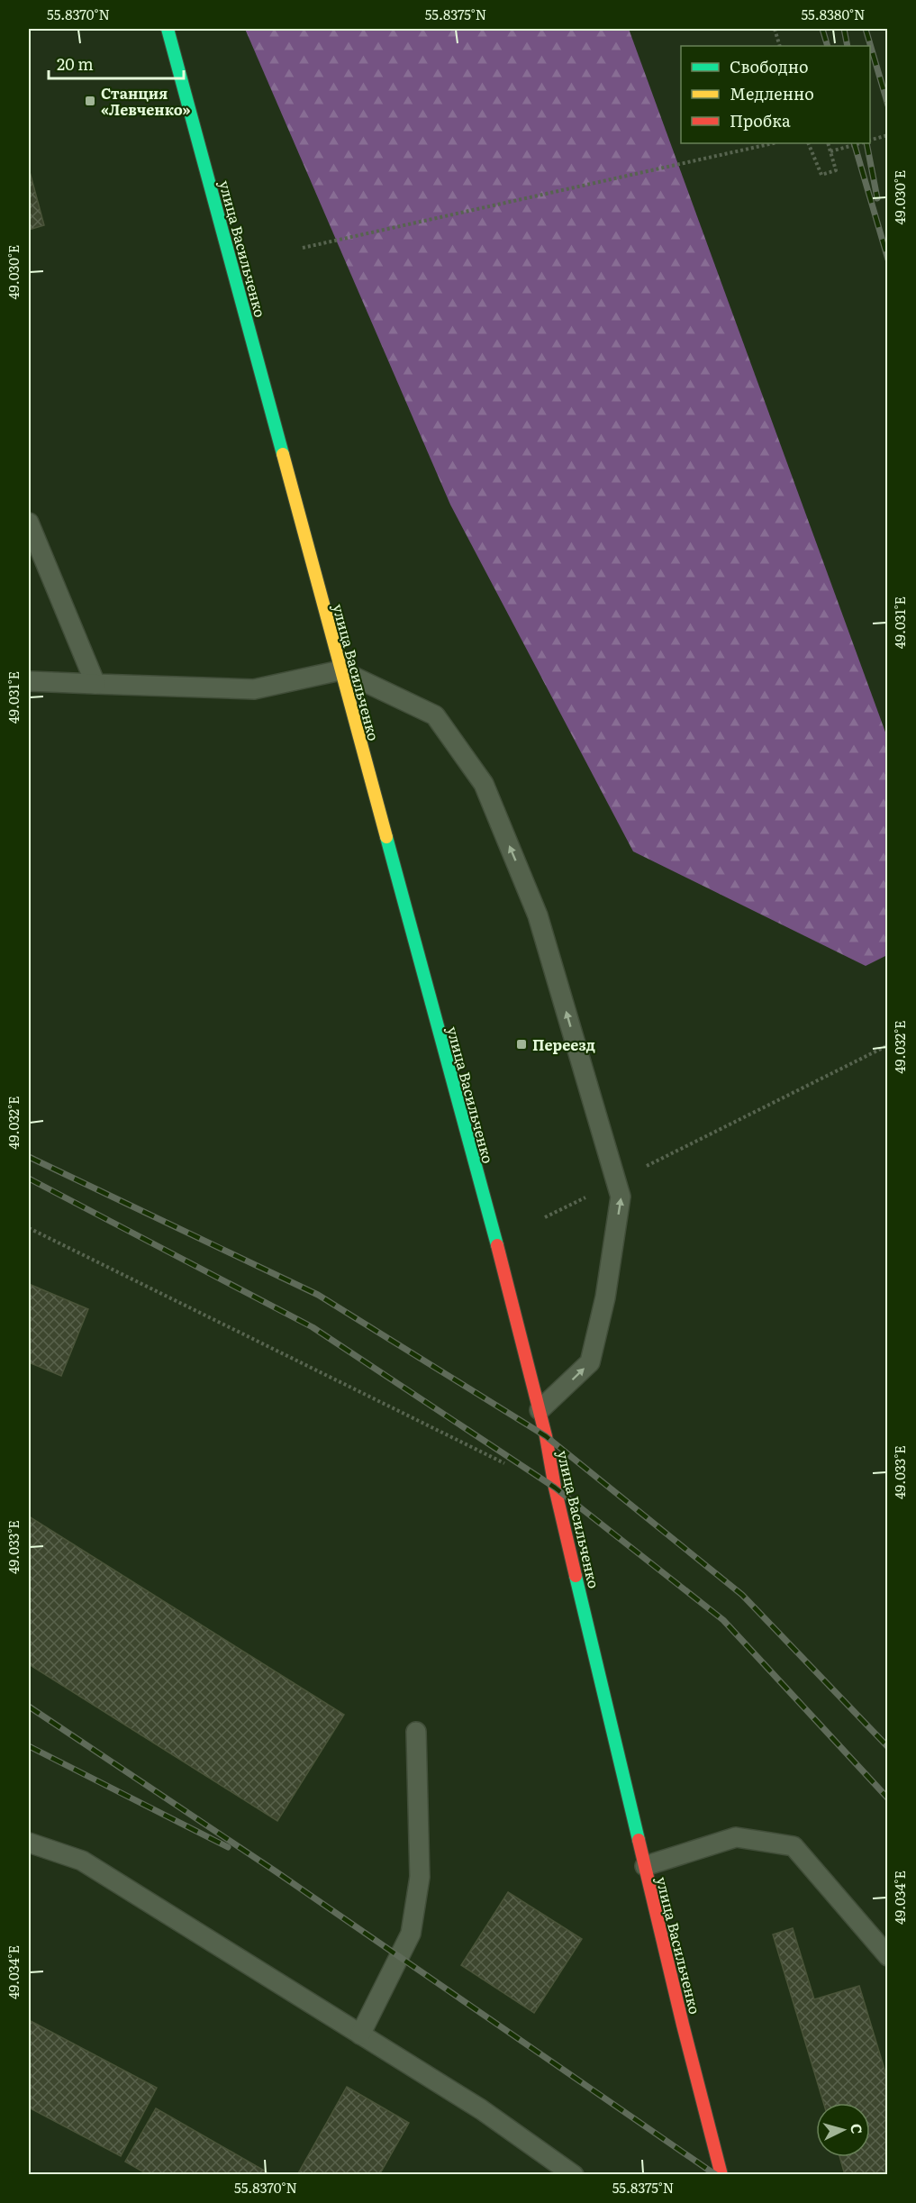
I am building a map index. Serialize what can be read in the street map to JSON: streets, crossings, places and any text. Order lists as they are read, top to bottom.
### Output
{
  "streets": {
    "main road": ["улица Васильченко"]
  },
  "places": {
    "transit": ["Станция «Левченко»", "Переезд"]
  },
  "legend": ["Свободно", "Медленно", "Пробка"],
  "scale_bar": "20 m",
  "north": "right",
  "coordinates": [
    "55.8370°N",
    "55.8375°N",
    "55.8380°N",
    "49.030°E",
    "49.031°E",
    "49.032°E",
    "49.033°E",
    "49.034°E"
  ]
}
